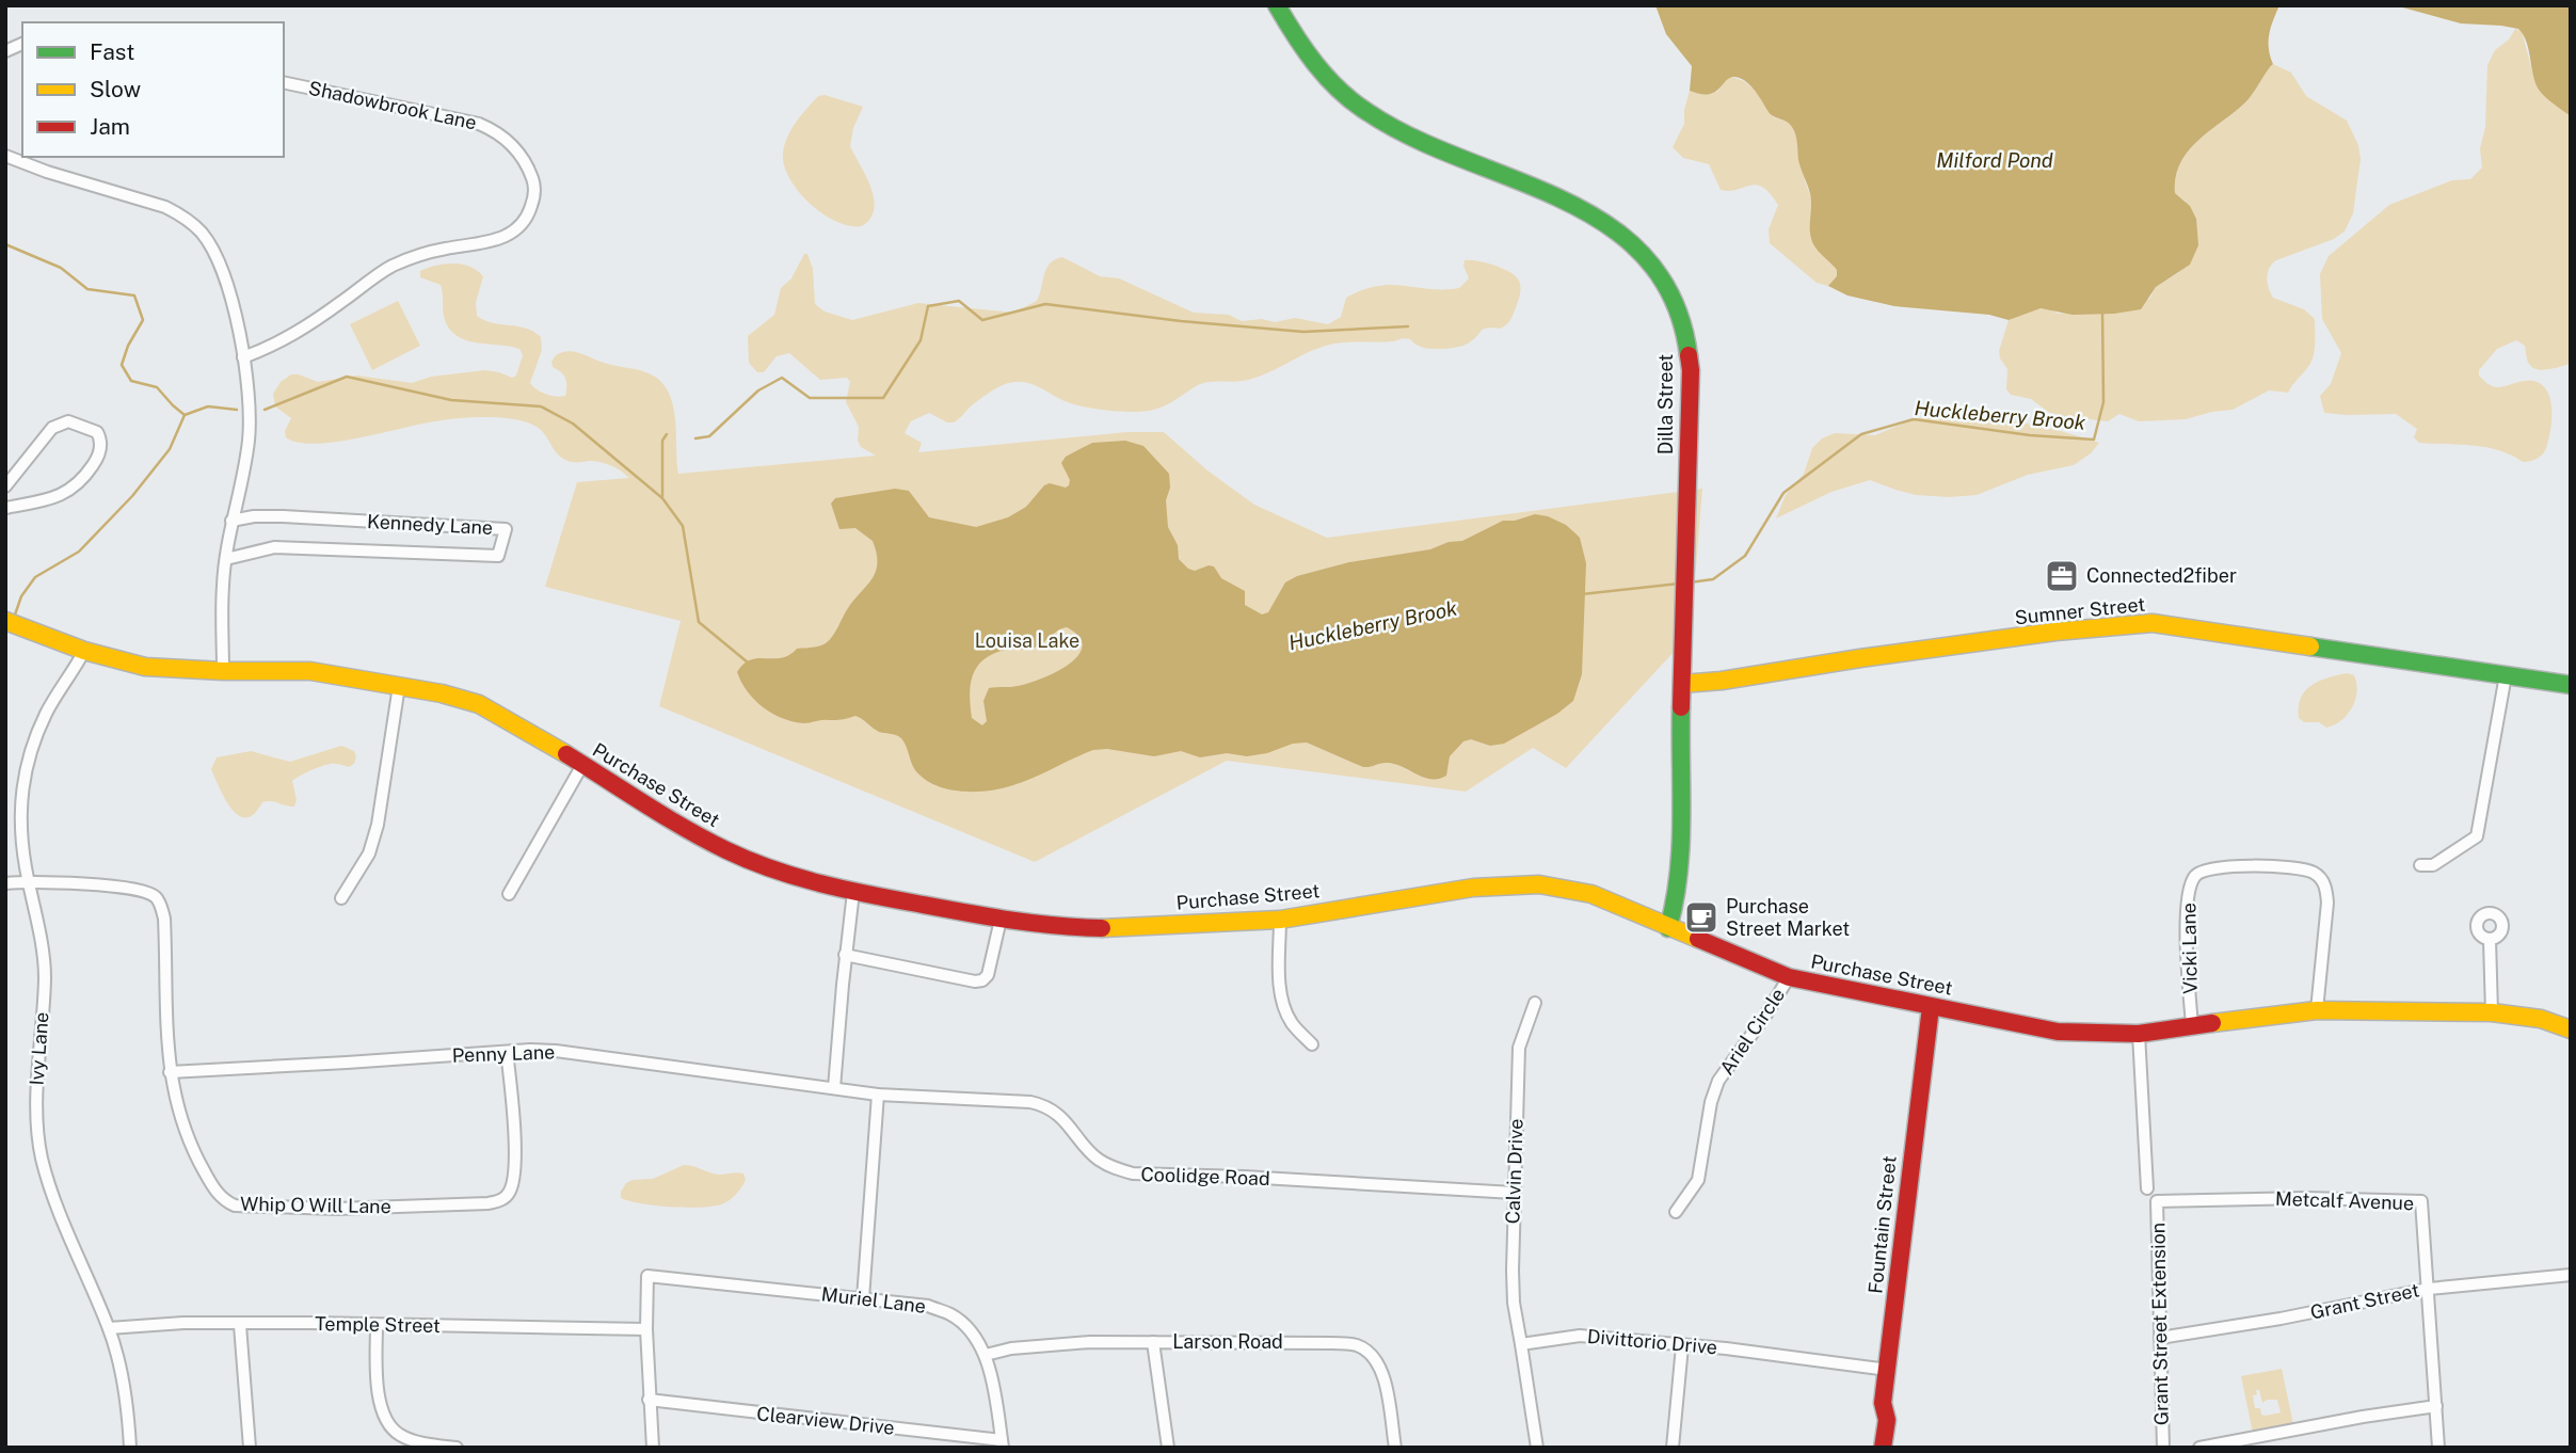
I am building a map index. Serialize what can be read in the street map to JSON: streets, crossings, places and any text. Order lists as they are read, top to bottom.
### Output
{
  "streets": {
    "main road": [
      "Dilla Street",
      "Sumner Street",
      "Purchase Street",
      "Fountain Street"
    ],
    "street": [
      "Shadowbrook Lane",
      "Kennedy Lane",
      "Vicki Lane",
      "Ariel Circle",
      "Ivy Lane",
      "Penny Lane",
      "Calvin Drive",
      "Coolidge Road",
      "Metcalf Avenue",
      "Whip O Will Lane",
      "Muriel Lane",
      "Grant Street",
      "Grant Street Extension",
      "Temple Street",
      "Larson Road",
      "Divittorio Drive",
      "Clearview Drive"
    ]
  },
  "crossings": [
    ["Dilla Street", "Sumner Street"],
    ["Dilla Street", "Purchase Street"],
    ["Purchase Street", "Vicki Lane"],
    ["Purchase Street", "Ariel Circle"],
    ["Purchase Street", "Ivy Lane"],
    ["Purchase Street", "Fountain Street"],
    ["Ivy Lane", "Whip O Will Lane"],
    ["Ivy Lane", "Temple Street"],
    ["Penny Lane", "Coolidge Road"],
    ["Penny Lane", "Whip O Will Lane"],
    ["Calvin Drive", "Coolidge Road"],
    ["Calvin Drive", "Divittorio Drive"],
    ["Metcalf Avenue", "Grant Street"],
    ["Metcalf Avenue", "Grant Street Extension"],
    ["Fountain Street", "Divittorio Drive"],
    ["Muriel Lane", "Temple Street"],
    ["Muriel Lane", "Larson Road"],
    ["Muriel Lane", "Clearview Drive"],
    ["Grant Street", "Grant Street Extension"]
  ],
  "water": ["Milford Pond", "Huckleberry Brook"],
  "parks": ["Louisa Lake"],
  "places": {
    "office": ["Connected2fiber"],
    "cafe": ["Purchase Street Market"]
  },
  "legend": ["Fast", "Slow", "Jam"]
}
